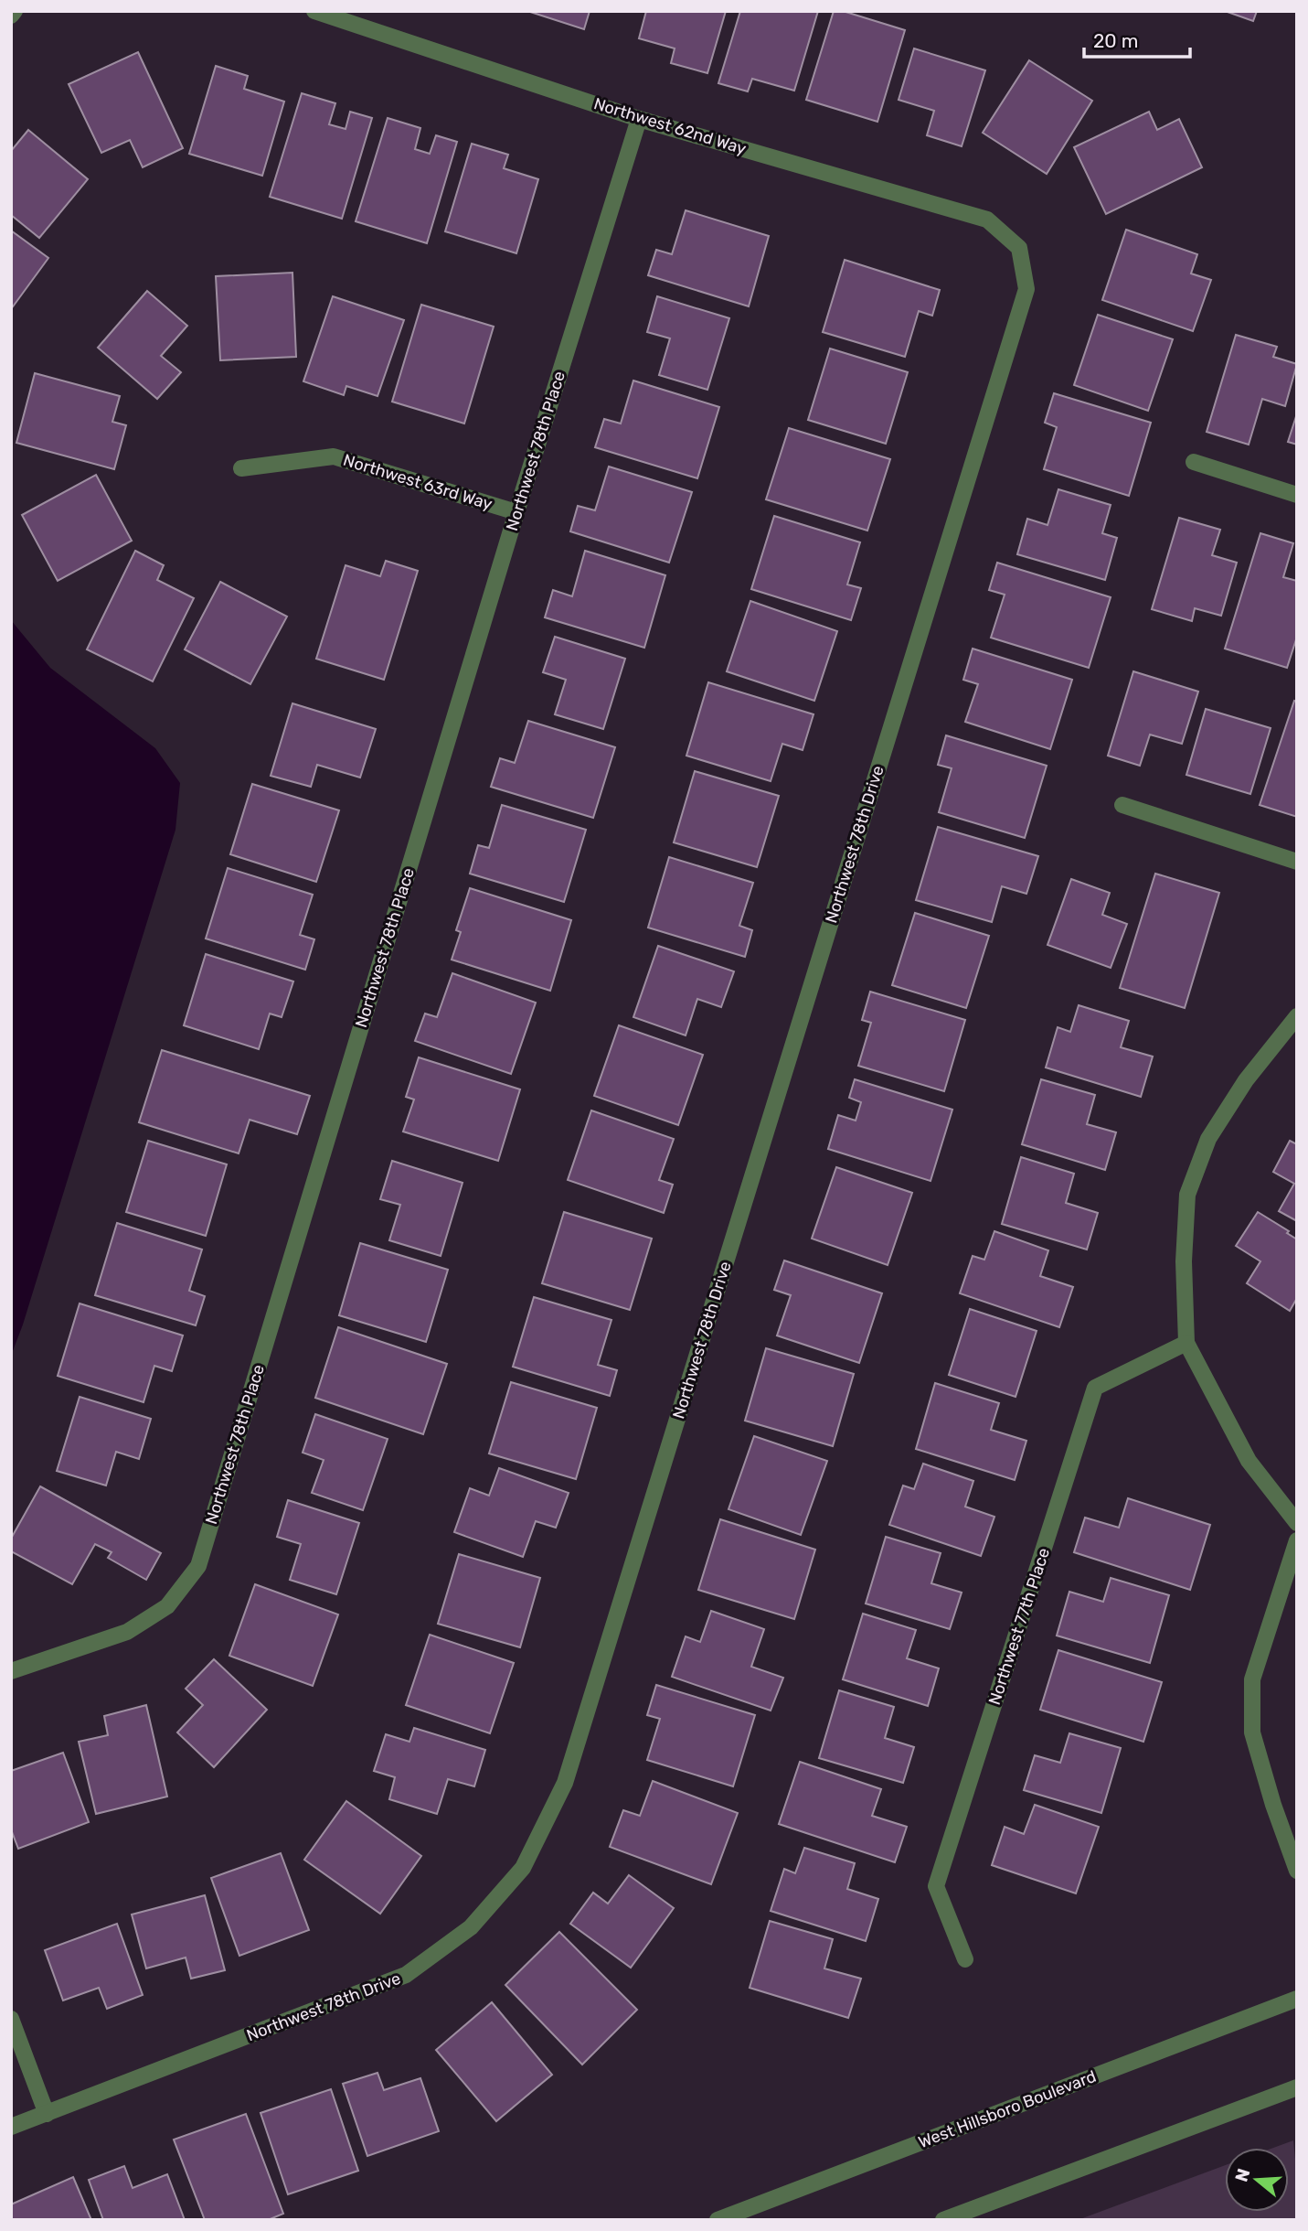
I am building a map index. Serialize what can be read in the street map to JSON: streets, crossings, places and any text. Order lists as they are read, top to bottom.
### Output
{
  "streets": {
    "street": [
      "Northwest 62nd Way",
      "Northwest 78th Place",
      "Northwest 63rd Way",
      "Northwest 78th Drive",
      "Northwest 77th Place",
      "West Hillsboro Boulevard"
    ]
  },
  "crossings": [
    ["Northwest 62nd Way", "Northwest 78th Place"],
    ["Northwest 62nd Way", "Northwest 78th Drive"],
    ["Northwest 78th Place", "Northwest 63rd Way"]
  ],
  "scale_bar": "20 m",
  "north": "left"
}
